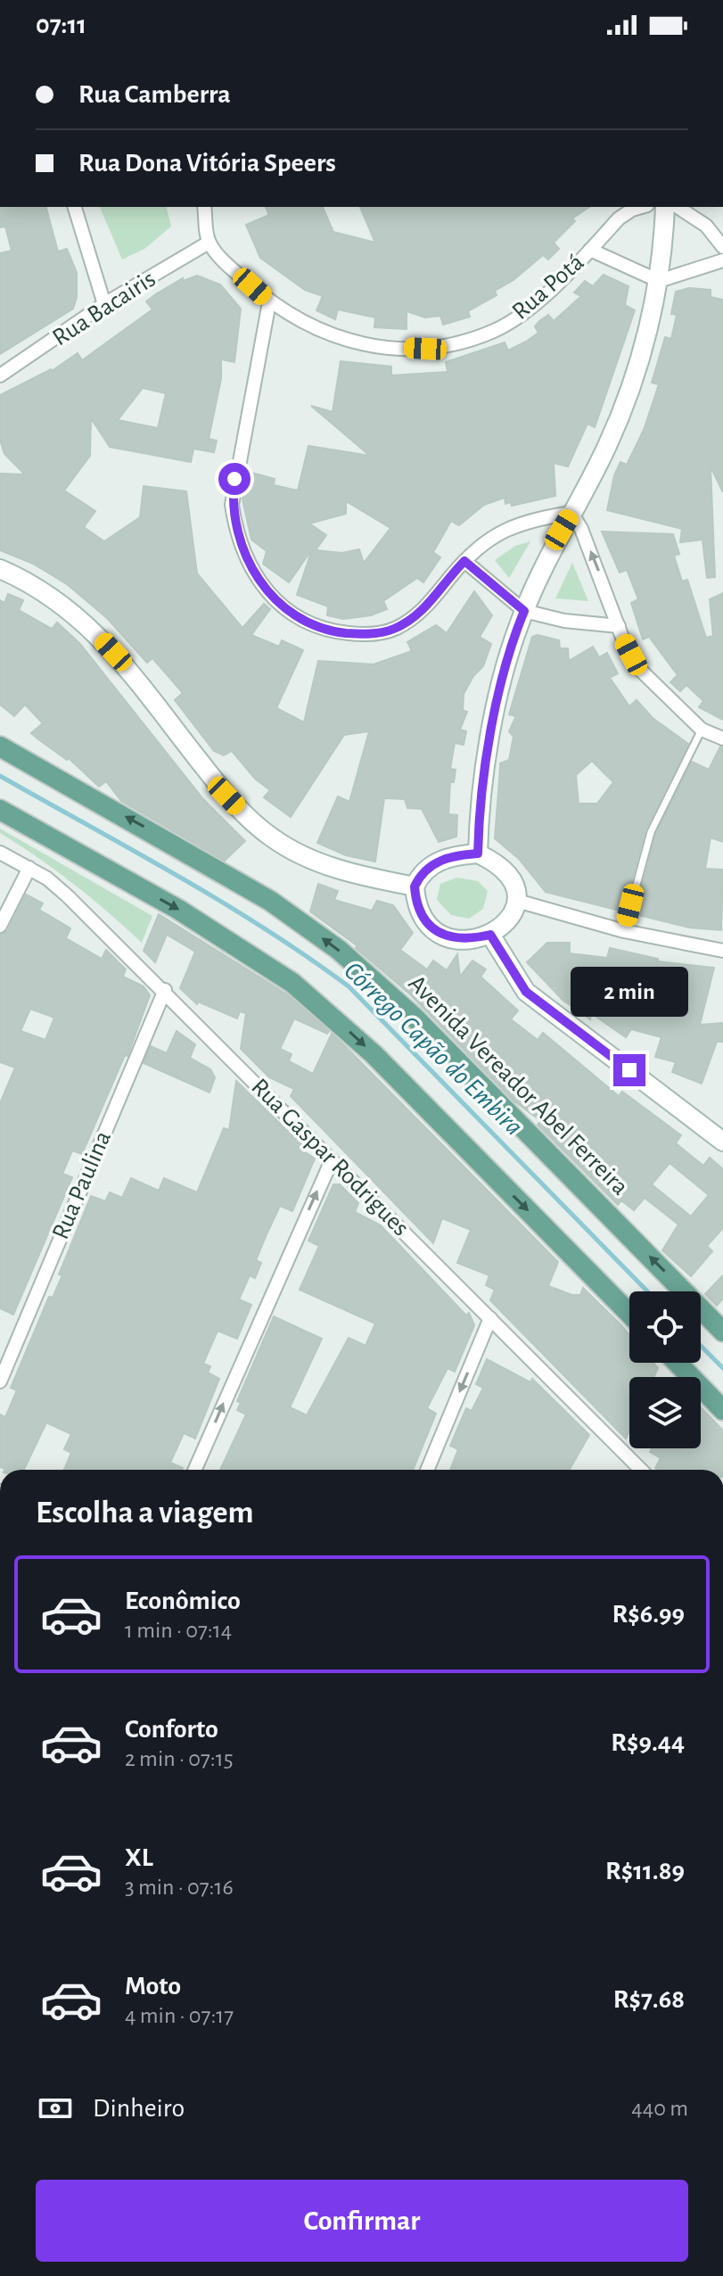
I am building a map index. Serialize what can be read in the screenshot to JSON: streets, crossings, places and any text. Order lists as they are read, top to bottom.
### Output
{
  "streets": {
    "main road": ["Avenida Vereador Abel Ferreira"],
    "street": [
      "Rua Potá",
      "Rua Bacairis",
      "Rua Gaspar Rodrigues",
      "Rua Paulina"
    ]
  },
  "crossings": [
    ["Rua Potá", "Rua Bacairis"],
    ["Rua Gaspar Rodrigues", "Rua Paulina"]
  ],
  "water": ["Córrego Capão do Embira"],
  "page": {
    "status": "07:11",
    "banner": ["Rua Camberra", "Rua Dona Vitória Speers"],
    "bubble": "2 min",
    "heading": "Escolha a viagem",
    "list": [
      {
        "name": "Econômico",
        "note": "1 min · 07:14",
        "value": "R$6.99"
      },
      {
        "name": "Conforto",
        "note": "2 min · 07:15",
        "value": "R$9.44"
      },
      {
        "name": "XL",
        "note": "3 min · 07:16",
        "value": "R$11.89"
      },
      {
        "name": "Moto",
        "note": "4 min · 07:17",
        "value": "R$7.68"
      }
    ],
    "pay": ["Dinheiro", "440 m"],
    "buttons": "Confirmar"
  }
}
